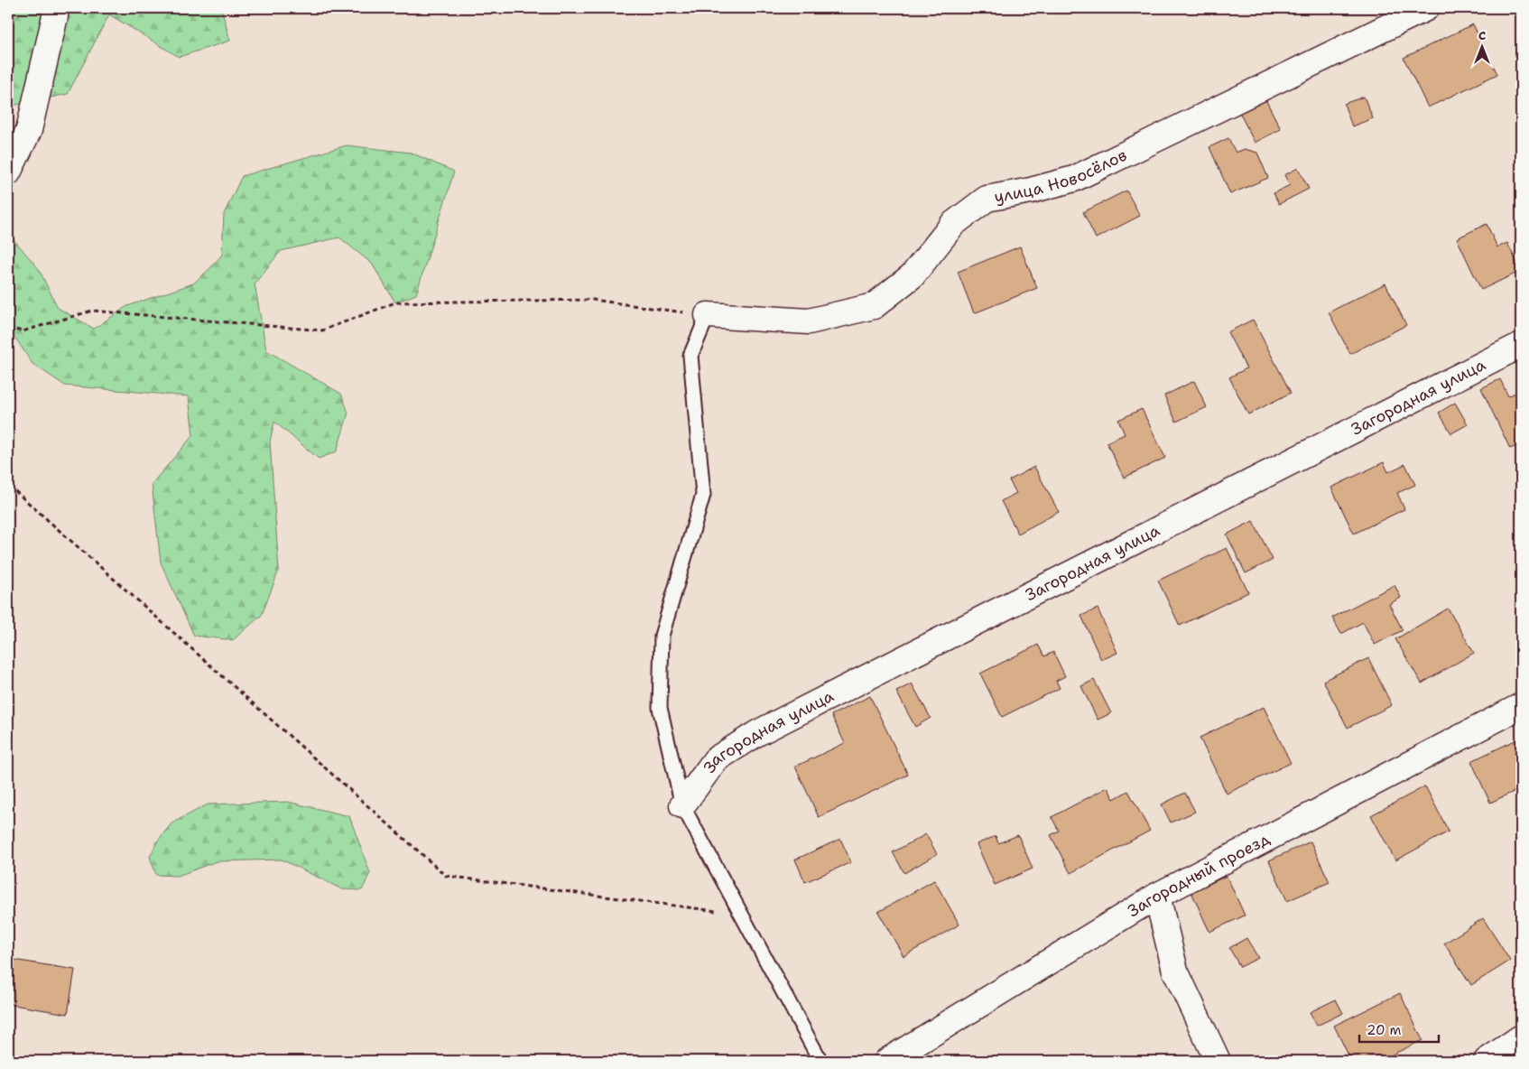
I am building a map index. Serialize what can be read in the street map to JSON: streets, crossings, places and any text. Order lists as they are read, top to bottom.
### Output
{
  "streets": {
    "street": ["улица Новосёлов", "Загородная улица", "Загородный проезд"]
  },
  "scale_bar": "20 m",
  "north": "top"
}
